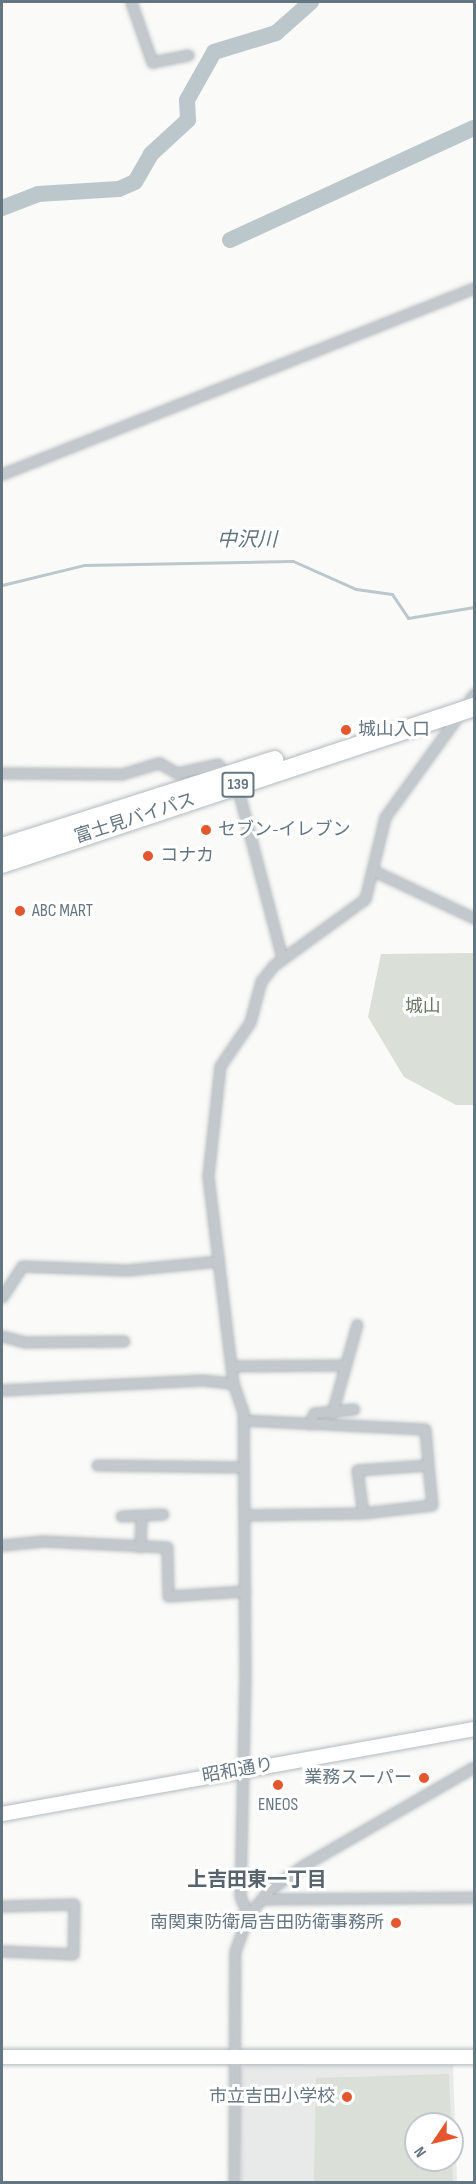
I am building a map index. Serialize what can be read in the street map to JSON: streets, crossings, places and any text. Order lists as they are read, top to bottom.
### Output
{
  "streets": {
    "highway": ["139", "富士見バイパス"],
    "street": ["昭和通り"]
  },
  "districts": ["上吉田東一丁目"],
  "water": ["中沢川"],
  "parks": ["城山"],
  "places": [
    "城山入口",
    "セブン-イレブン",
    "コナカ",
    "ABC MART",
    "業務スーパー",
    "ENEOS",
    "南関東防衛局吉田防衛事務所",
    "市立吉田小学校"
  ],
  "north": "bottom left"
}
